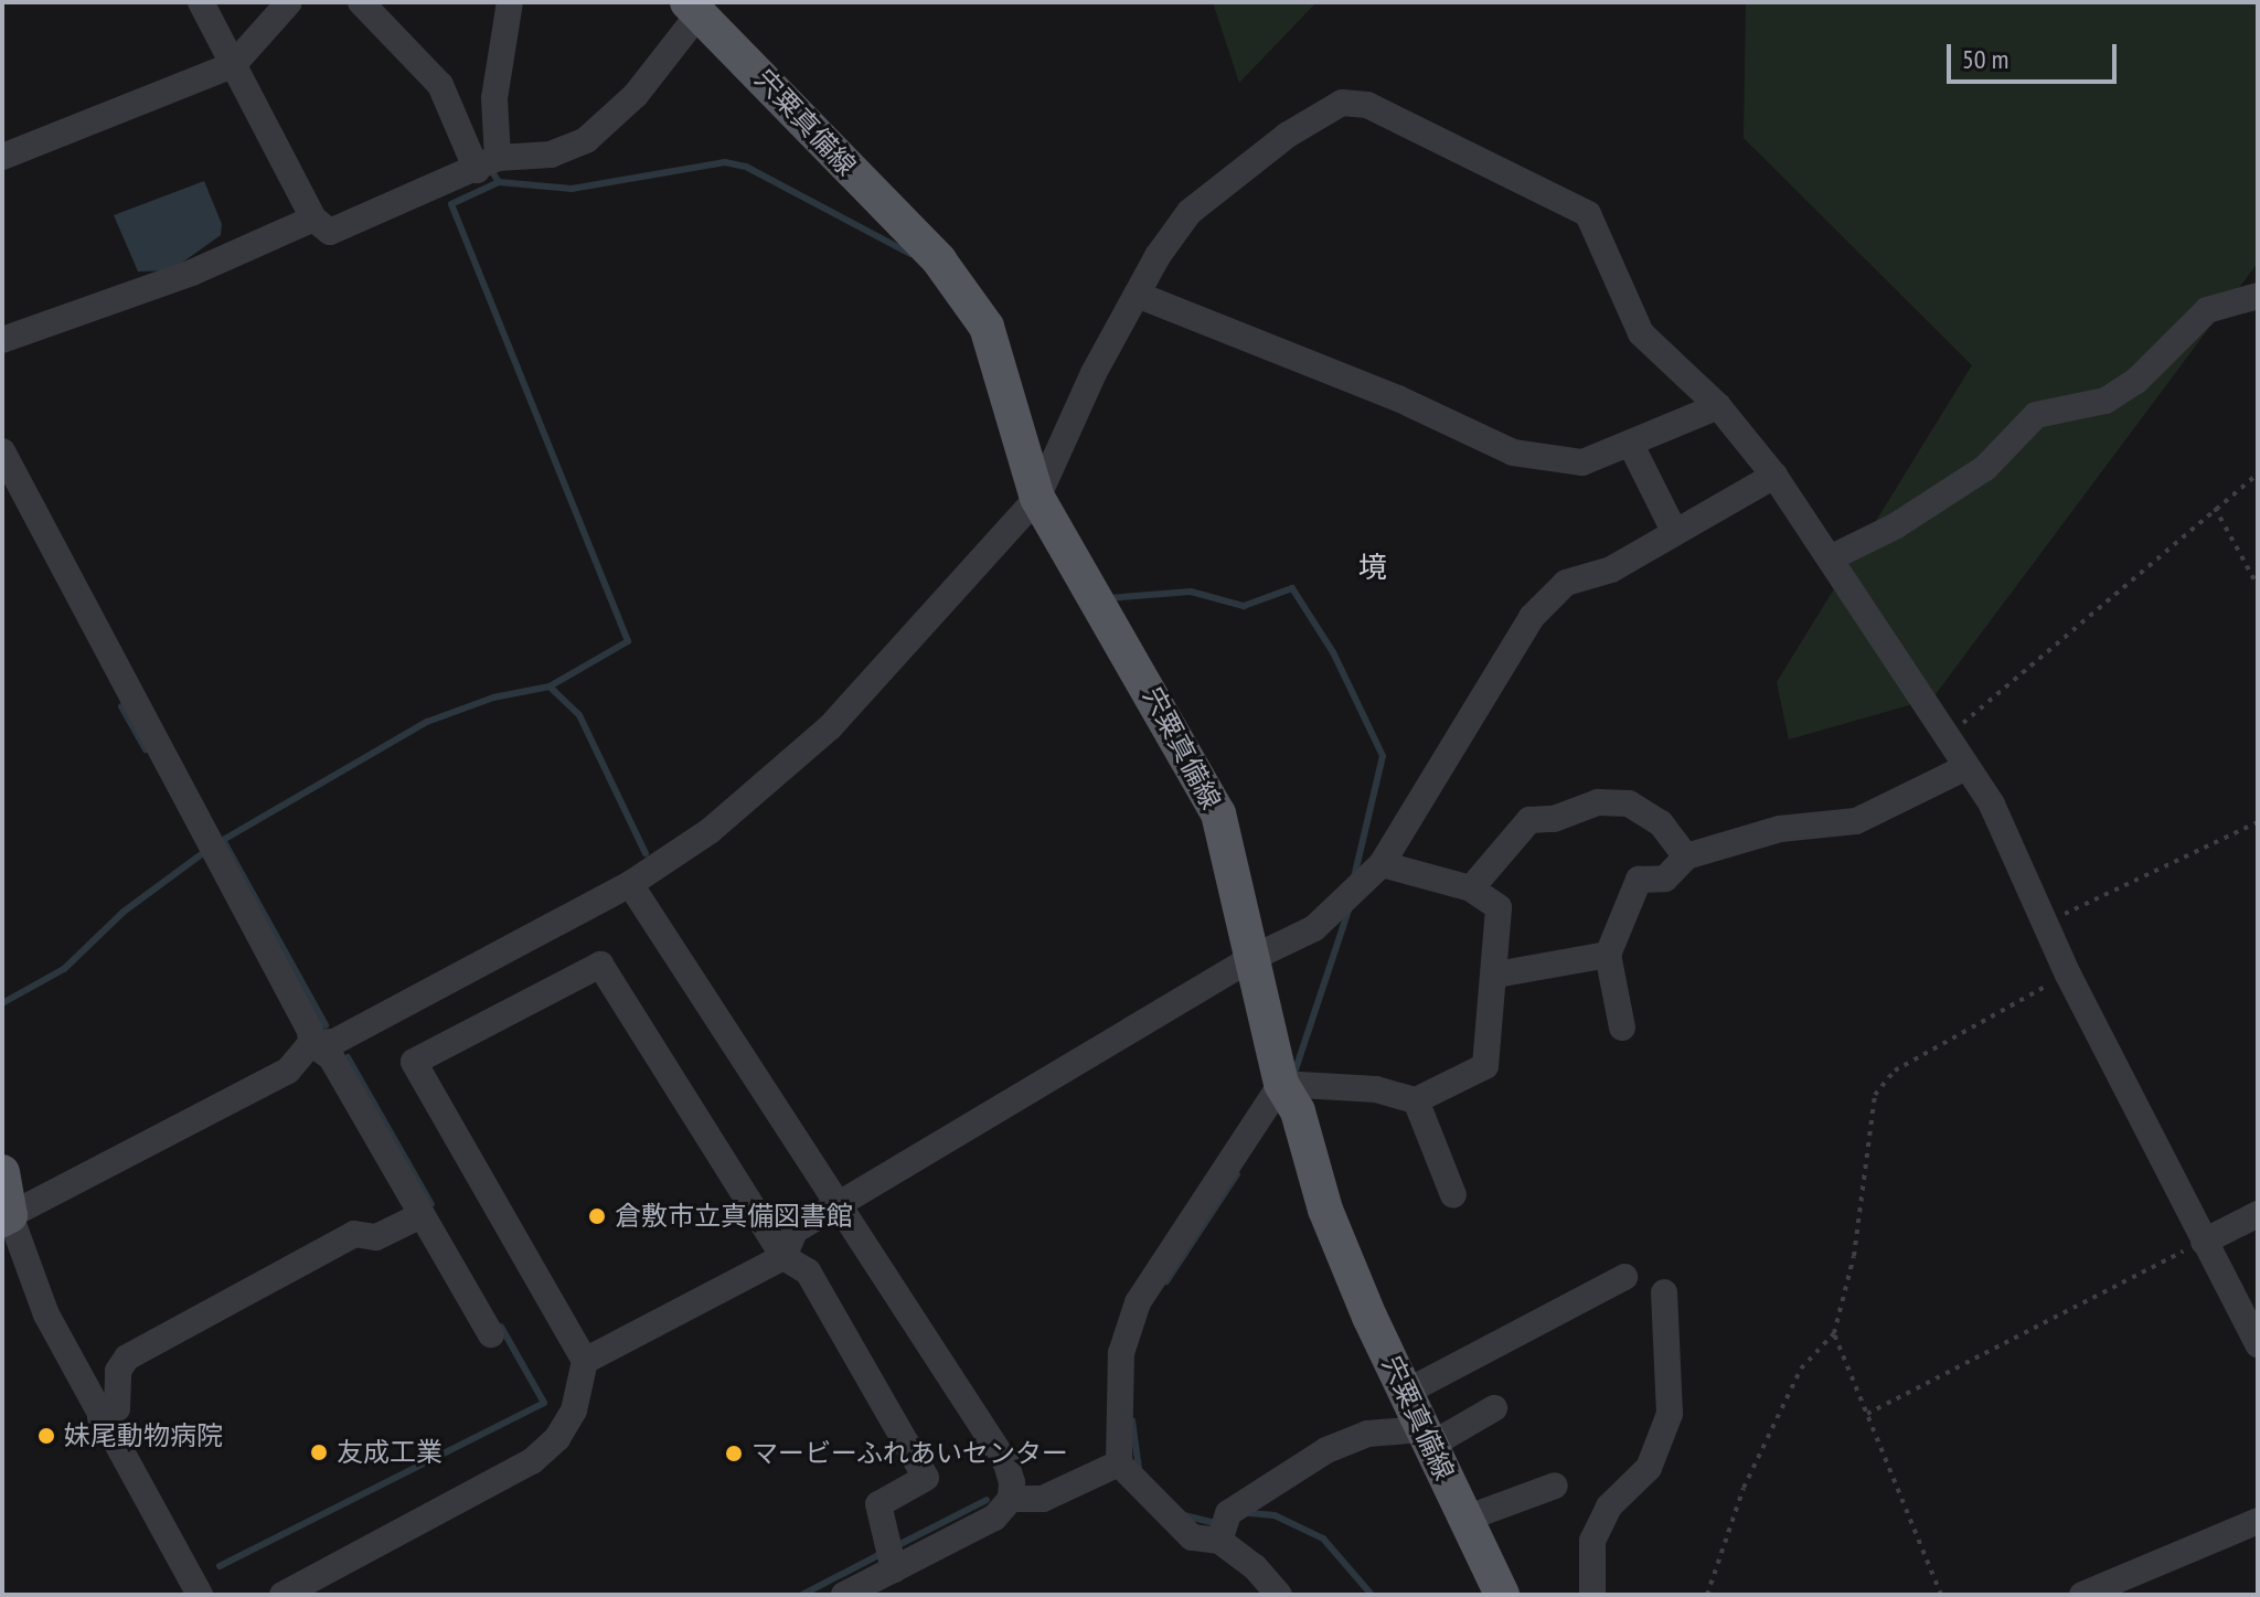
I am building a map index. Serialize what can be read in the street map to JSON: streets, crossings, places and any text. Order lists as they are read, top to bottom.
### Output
{
  "streets": {
    "main road": ["宍粟真備線"]
  },
  "districts": ["境"],
  "places": [
    "倉敷市立真備図書館",
    "妹尾動物病院",
    "友成工業",
    "マービーふれあいセンター"
  ],
  "scale_bar": "50 m"
}
